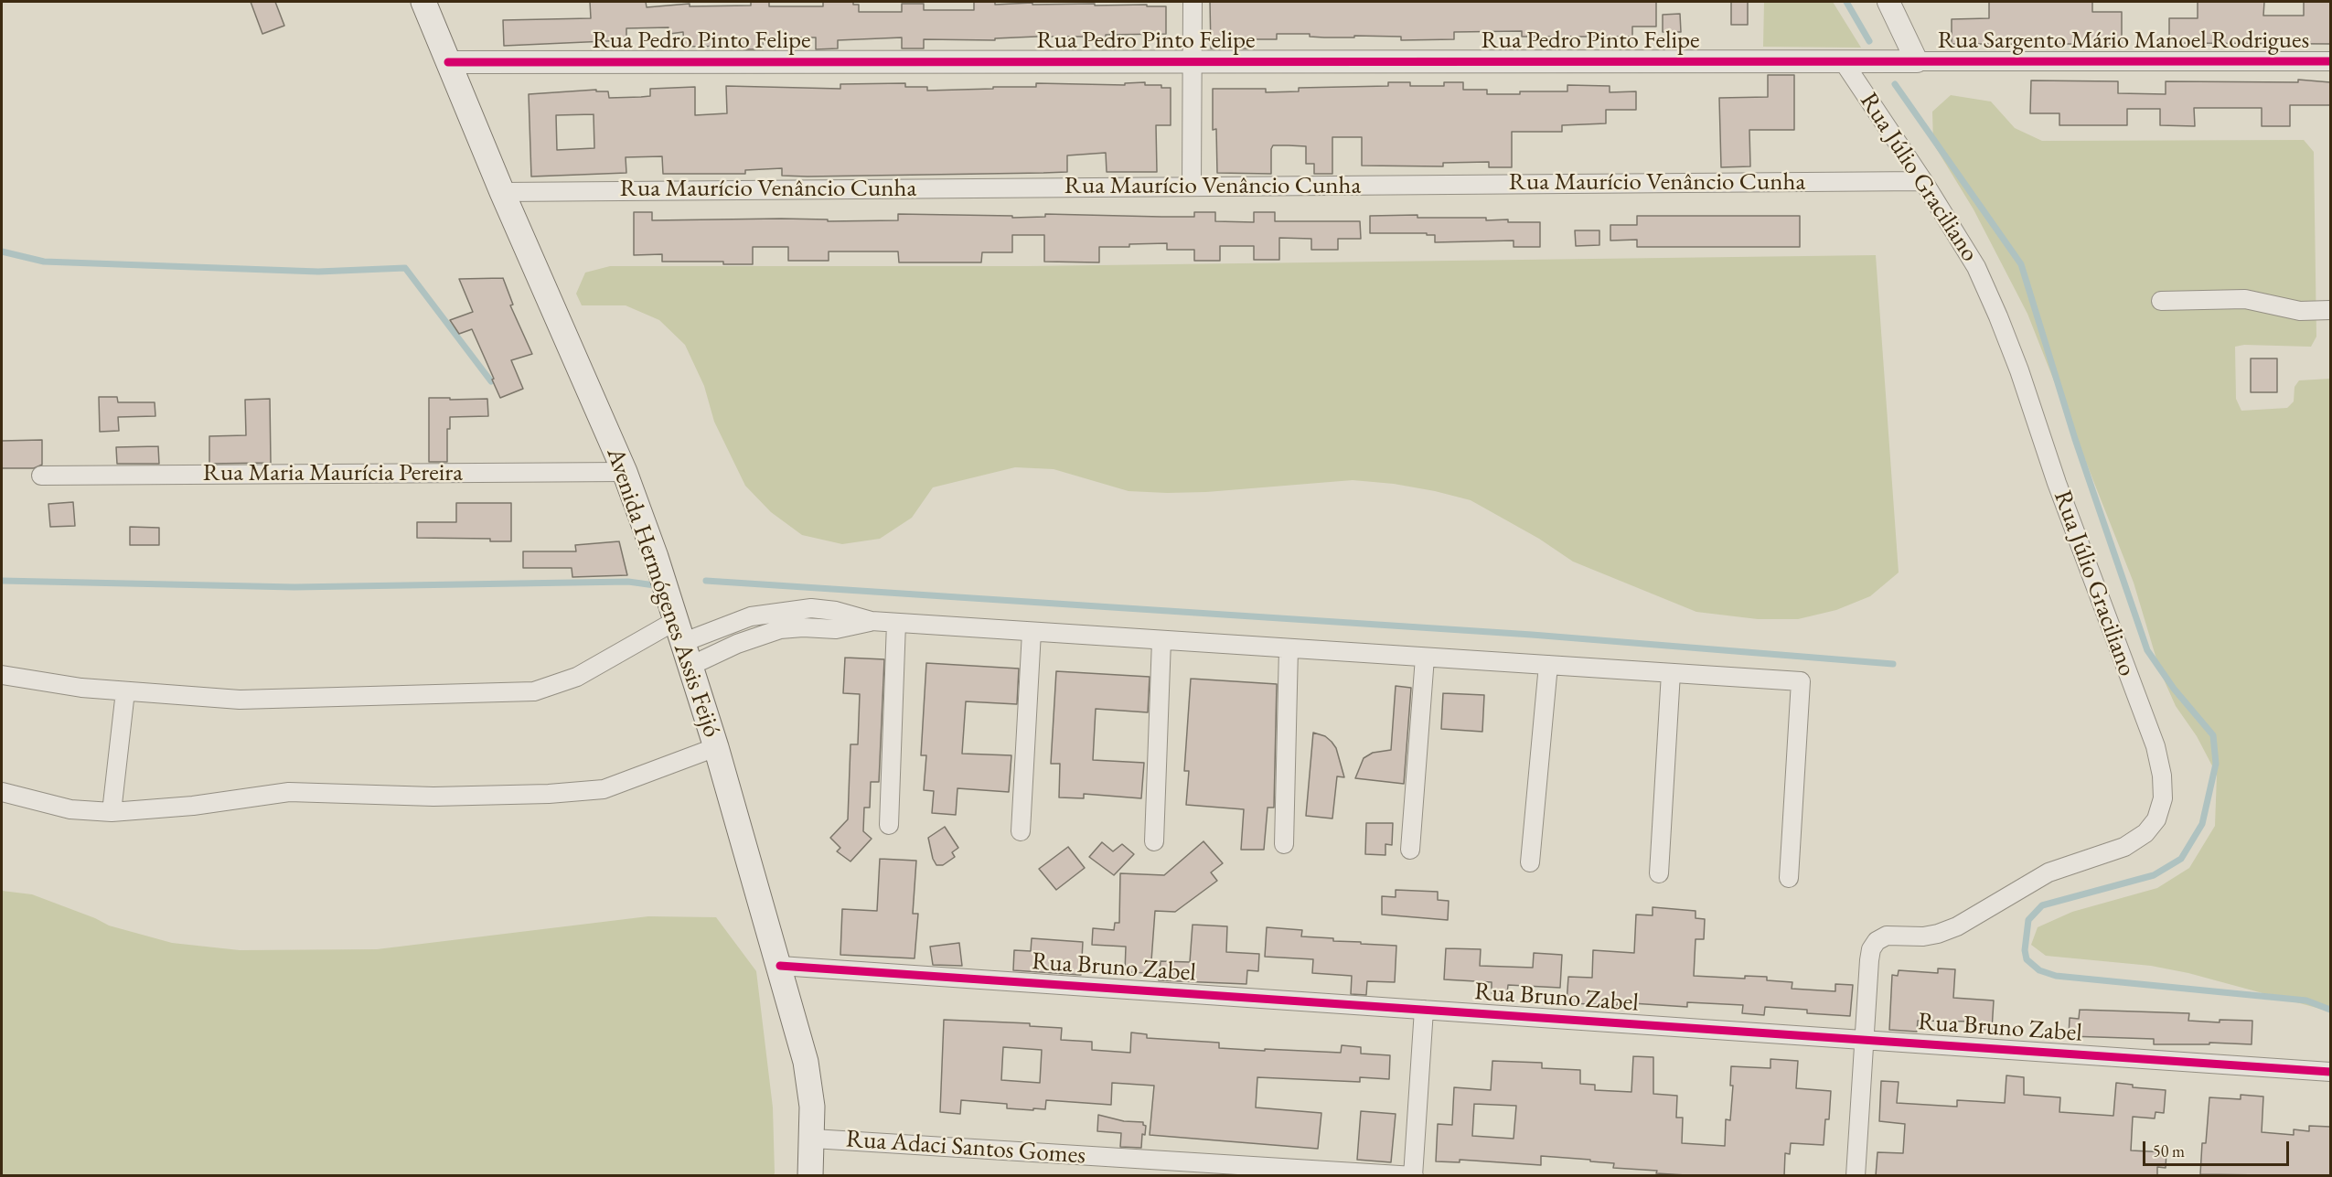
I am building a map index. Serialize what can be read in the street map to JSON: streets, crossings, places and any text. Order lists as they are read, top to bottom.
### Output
{
  "streets": {
    "main road": ["Avenida Hermógenes Assis Feijó"],
    "street": [
      "Rua Pedro Pinto Felipe",
      "Rua Sargento Mário Manoel Rodrigues",
      "Rua Júlio Graciliano",
      "Rua Maurício Venâncio Cunha",
      "Rua Maria Maurícia Pereira",
      "Rua Bruno Zabel",
      "Rua Adaci Santos Gomes"
    ]
  },
  "crossings": [
    ["Rua Pedro Pinto Felipe", "Rua Sargento Mário Manoel Rodrigues"],
    ["Rua Pedro Pinto Felipe", "Rua Júlio Graciliano"],
    ["Rua Pedro Pinto Felipe", "Avenida Hermógenes Assis Feijó"],
    ["Rua Júlio Graciliano", "Rua Maurício Venâncio Cunha"],
    ["Rua Júlio Graciliano", "Rua Bruno Zabel"],
    ["Rua Maurício Venâncio Cunha", "Avenida Hermógenes Assis Feijó"],
    ["Rua Maria Maurícia Pereira", "Avenida Hermógenes Assis Feijó"],
    ["Avenida Hermógenes Assis Feijó", "Rua Bruno Zabel"],
    ["Avenida Hermógenes Assis Feijó", "Rua Adaci Santos Gomes"]
  ],
  "scale_bar": "50 m"
}
